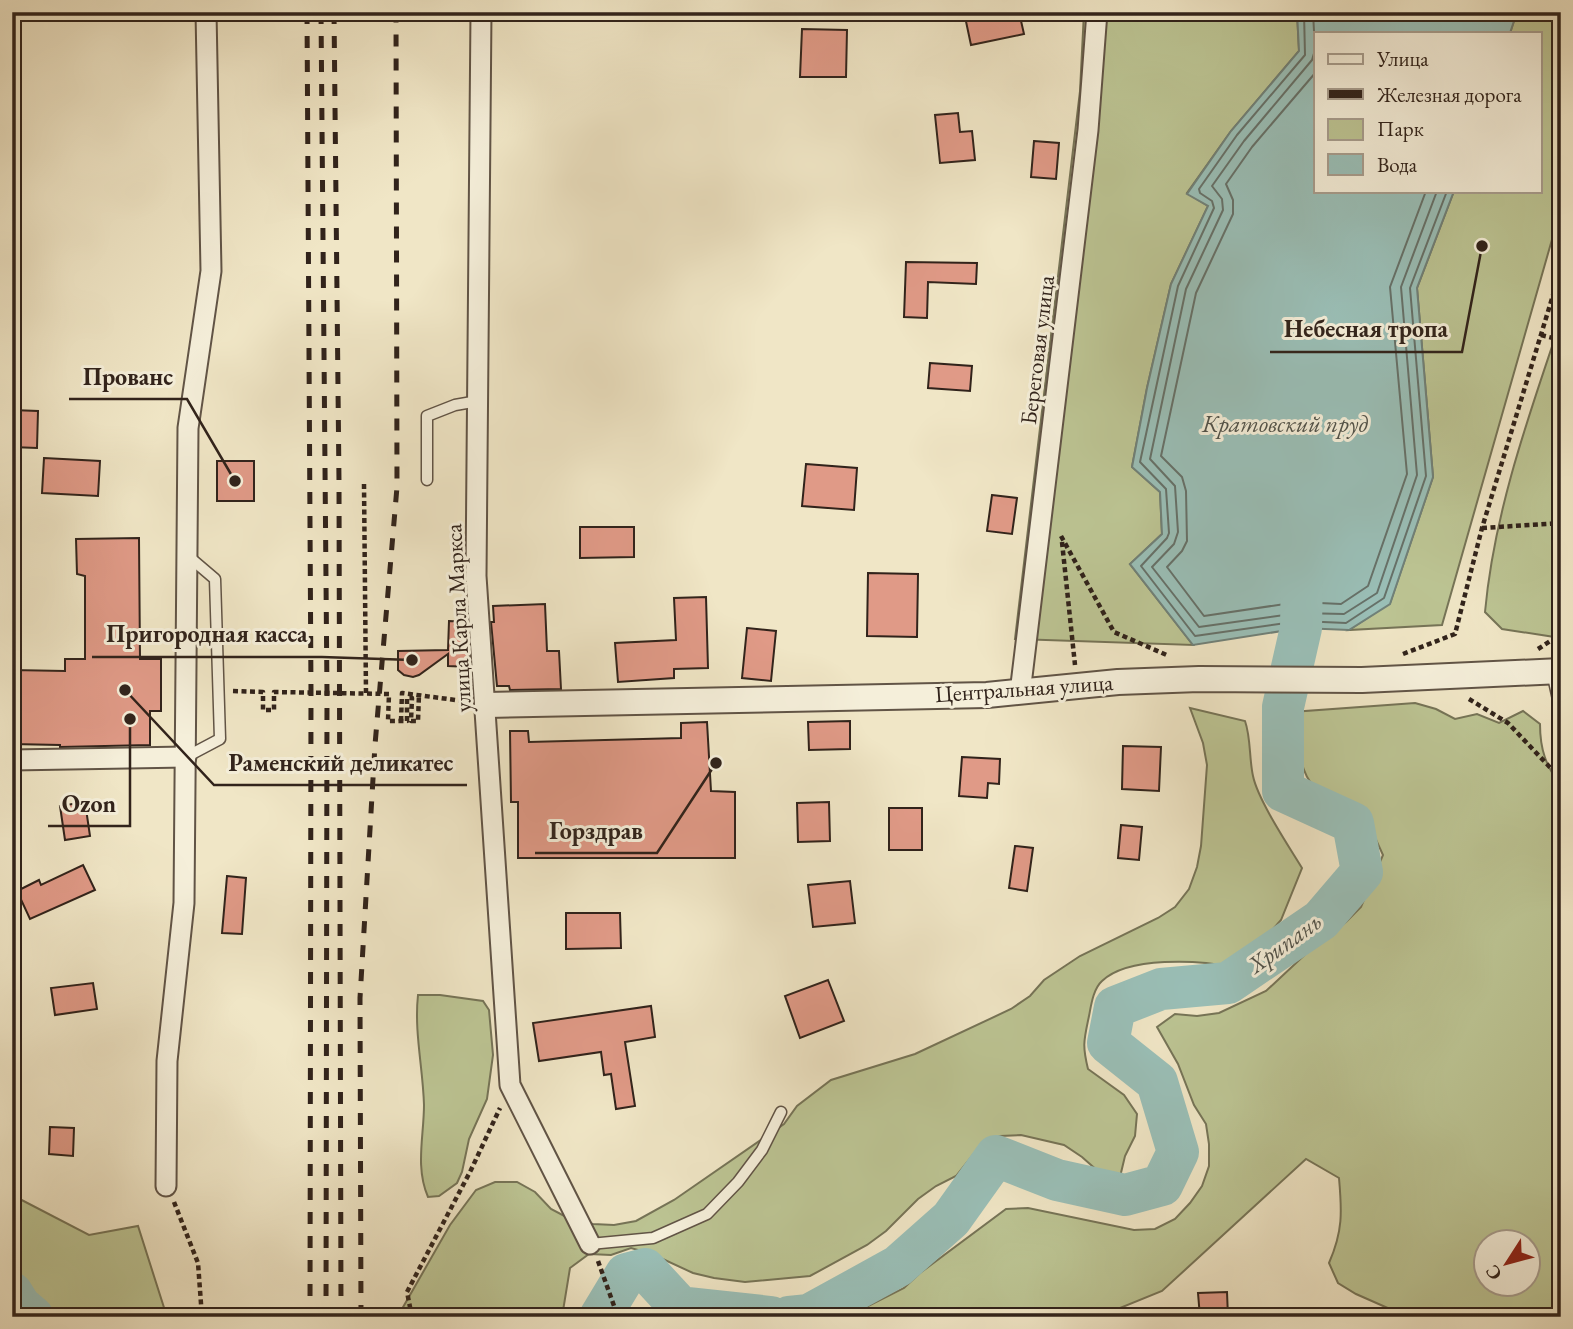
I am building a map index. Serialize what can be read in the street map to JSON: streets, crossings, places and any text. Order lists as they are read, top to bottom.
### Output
{
  "streets": {
    "street": ["Береговая улица", "улица Карла Маркса", "Центральная улица"]
  },
  "crossings": [
    ["Береговая улица", "Центральная улица"],
    ["улица Карла Маркса", "Центральная улица"]
  ],
  "water": ["Кратовский пруд", "Хрипань"],
  "places": [
    "Небесная тропа",
    "Прованс",
    "Пригородная касса",
    "Раменский деликатес",
    "Ozon",
    "Горздрав"
  ],
  "legend": [
    "Улица",
    "Железная дорога",
    "Парк",
    "Вода"
  ],
  "north": "bottom left"
}
